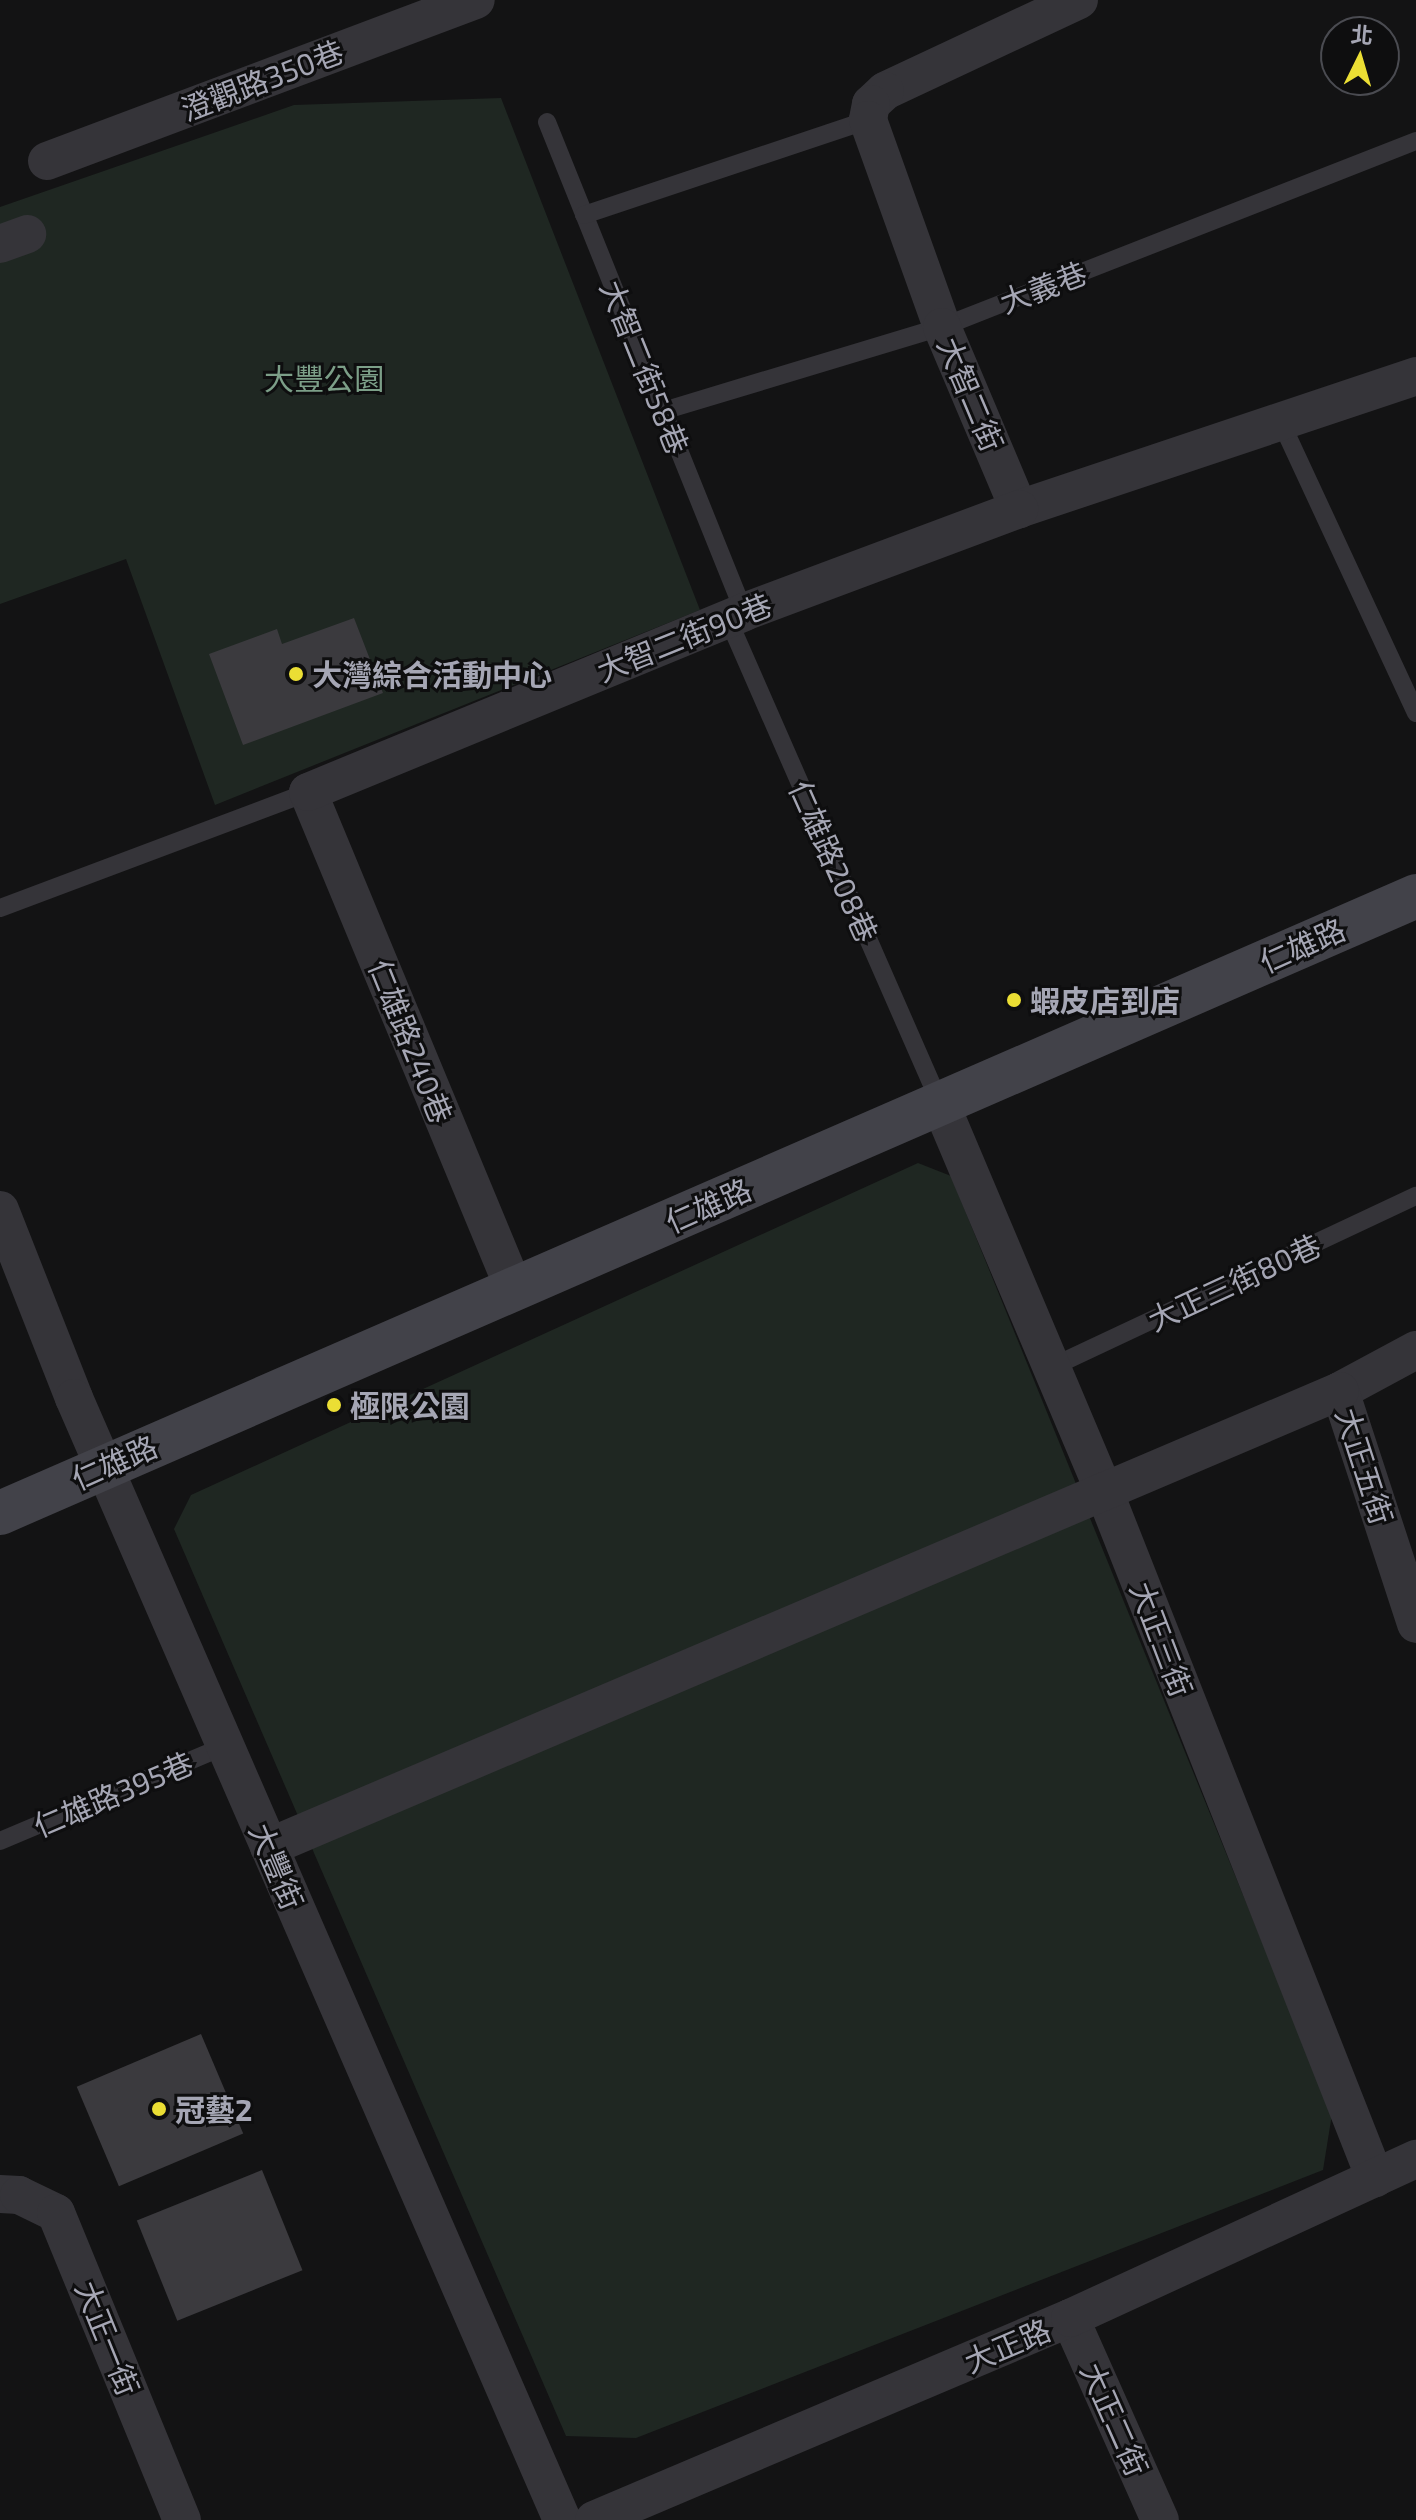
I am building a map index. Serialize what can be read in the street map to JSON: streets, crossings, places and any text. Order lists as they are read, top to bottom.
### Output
{
  "streets": {
    "street": [
      "澄觀路350巷",
      "大智二街",
      "大智二街90巷",
      "仁雄路",
      "仁雄路240巷",
      "大正五街",
      "大正三街",
      "大豐街",
      "大正一街",
      "大正路",
      "大正二街"
    ],
    "lane": [
      "大義巷",
      "大智二街58巷",
      "仁雄路208巷",
      "大正三街80巷",
      "仁雄路395巷"
    ]
  },
  "crossings": [
    ["大義巷", "大智二街58巷"],
    ["大義巷", "大智二街"],
    ["大智二街58巷", "大智二街90巷"],
    ["大智二街58巷", "仁雄路208巷"],
    ["大智二街", "大智二街90巷"],
    ["大智二街90巷", "仁雄路208巷"],
    ["大智二街90巷", "仁雄路240巷"],
    ["仁雄路208巷", "仁雄路"],
    ["仁雄路208巷", "大正三街"],
    ["仁雄路", "仁雄路240巷"],
    ["仁雄路", "大正三街"],
    ["仁雄路", "大豐街"],
    ["大正三街80巷", "大正三街"],
    ["大正三街", "大正路"],
    ["仁雄路395巷", "大豐街"],
    ["大正路", "大正二街"]
  ],
  "parks": ["大豐公園"],
  "places": [
    "大灣綜合活動中心",
    "蝦皮店到店",
    "極限公園",
    "冠藝2"
  ],
  "north": "top"
}
